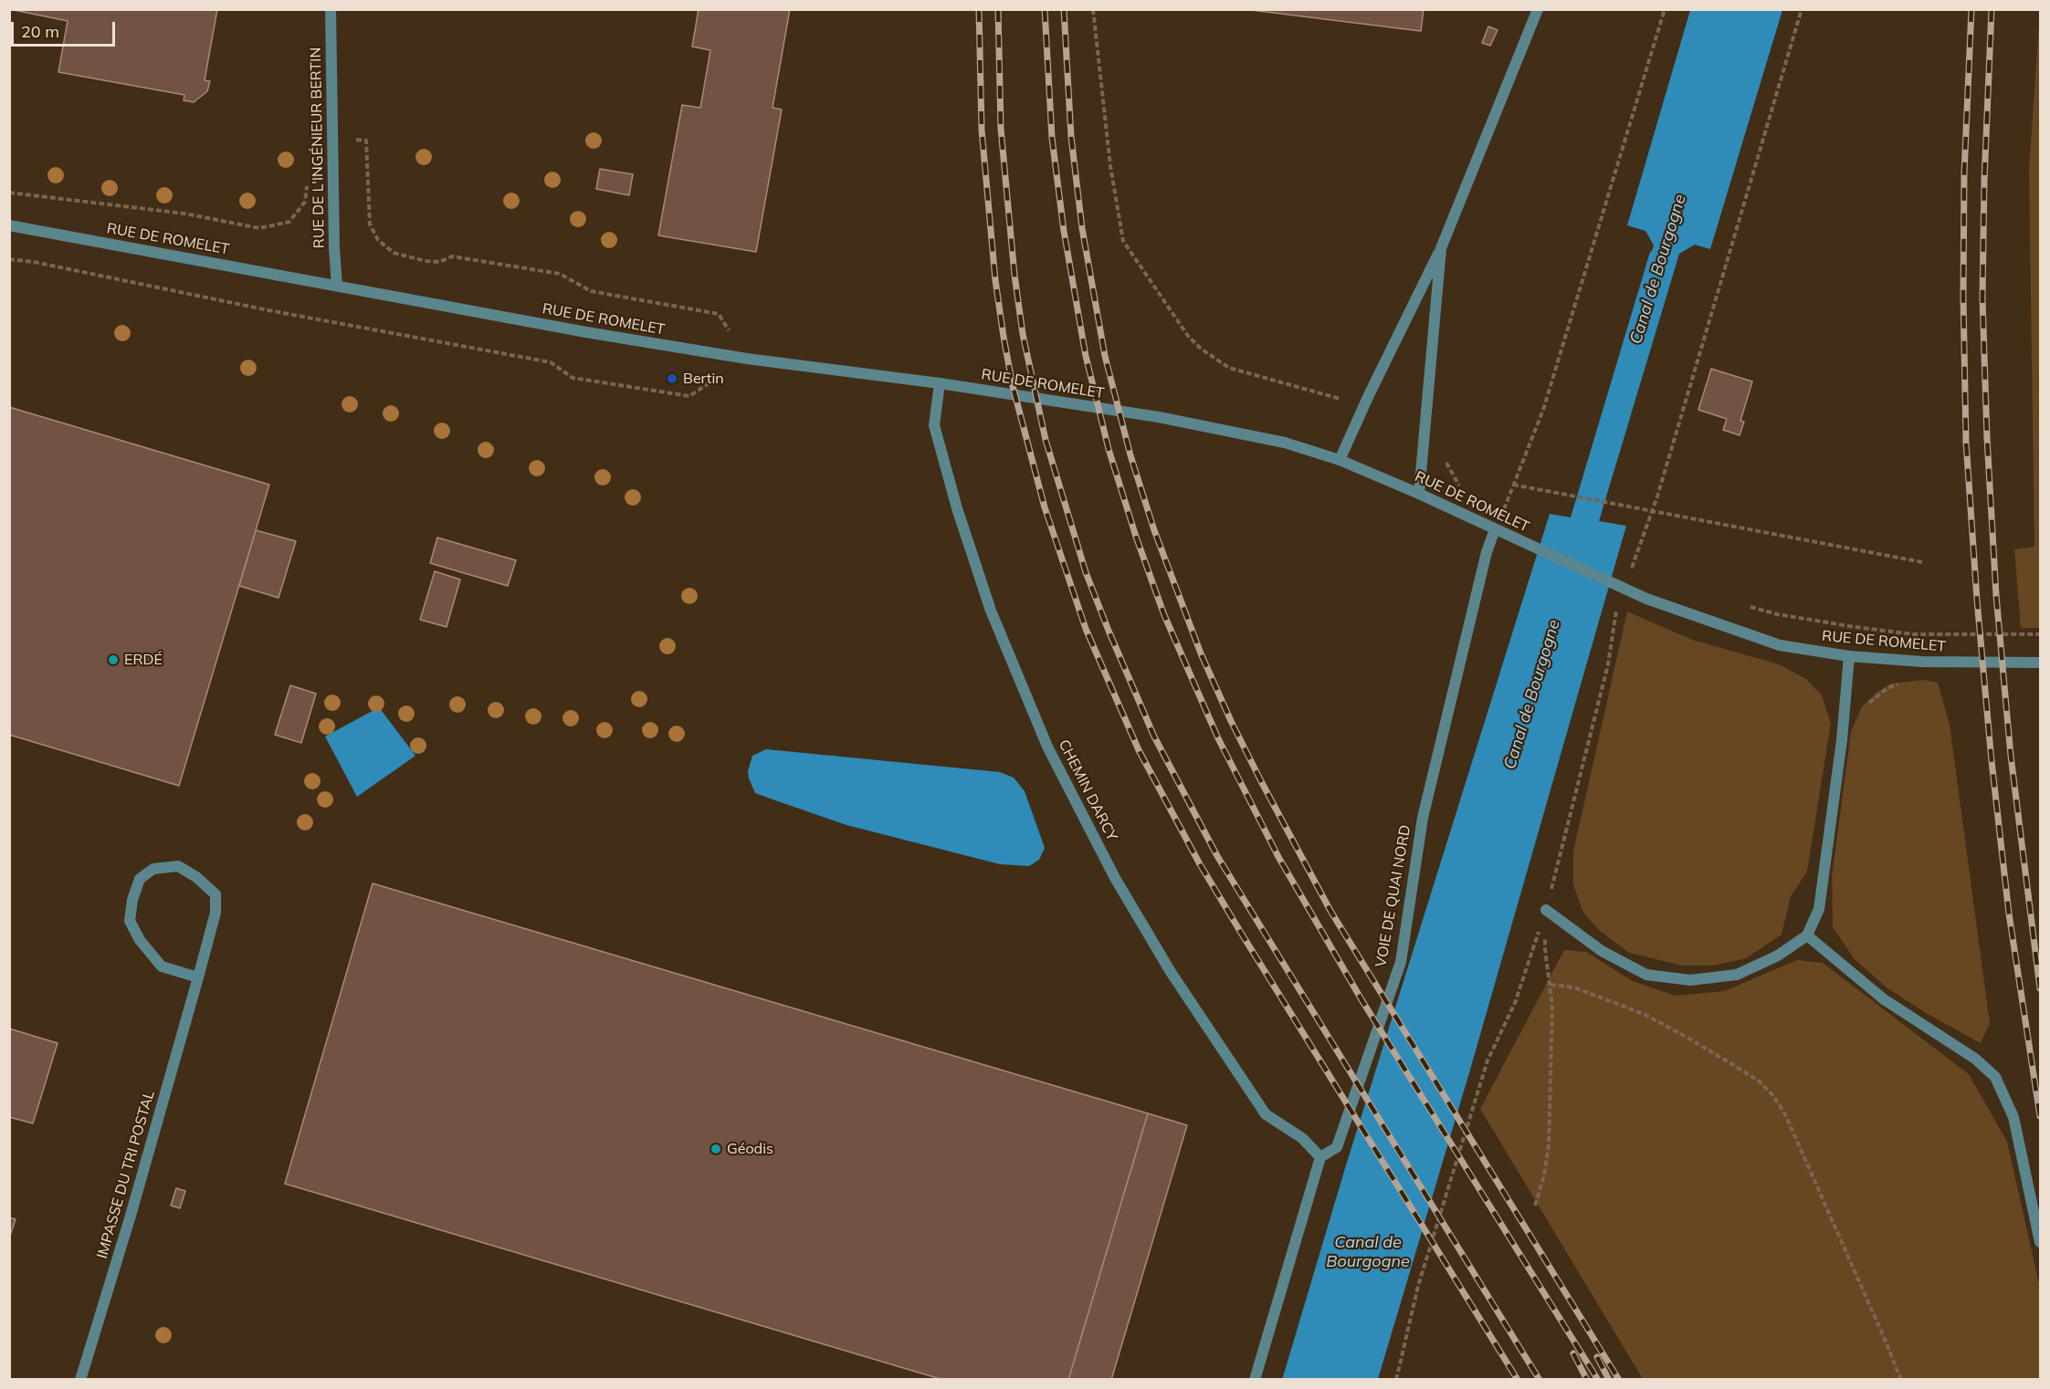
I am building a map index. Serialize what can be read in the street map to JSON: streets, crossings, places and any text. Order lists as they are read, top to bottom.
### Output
{
  "streets": {
    "street": [
      "RUE DE L'INGÉNIEUR BERTIN",
      "RUE DE ROMELET",
      "CHEMIN DARCY",
      "VOIE DE QUAI NORD",
      "IMPASSE DU TRI POSTAL"
    ]
  },
  "crossings": [
    ["RUE DE L'INGÉNIEUR BERTIN", "RUE DE ROMELET"],
    ["RUE DE ROMELET", "CHEMIN DARCY"],
    ["RUE DE ROMELET", "VOIE DE QUAI NORD"],
    ["CHEMIN DARCY", "VOIE DE QUAI NORD"]
  ],
  "water": ["Canal de Bourgogne"],
  "places": ["Bertin", "ERDÉ", "Géodis"],
  "scale_bar": "20 m"
}
